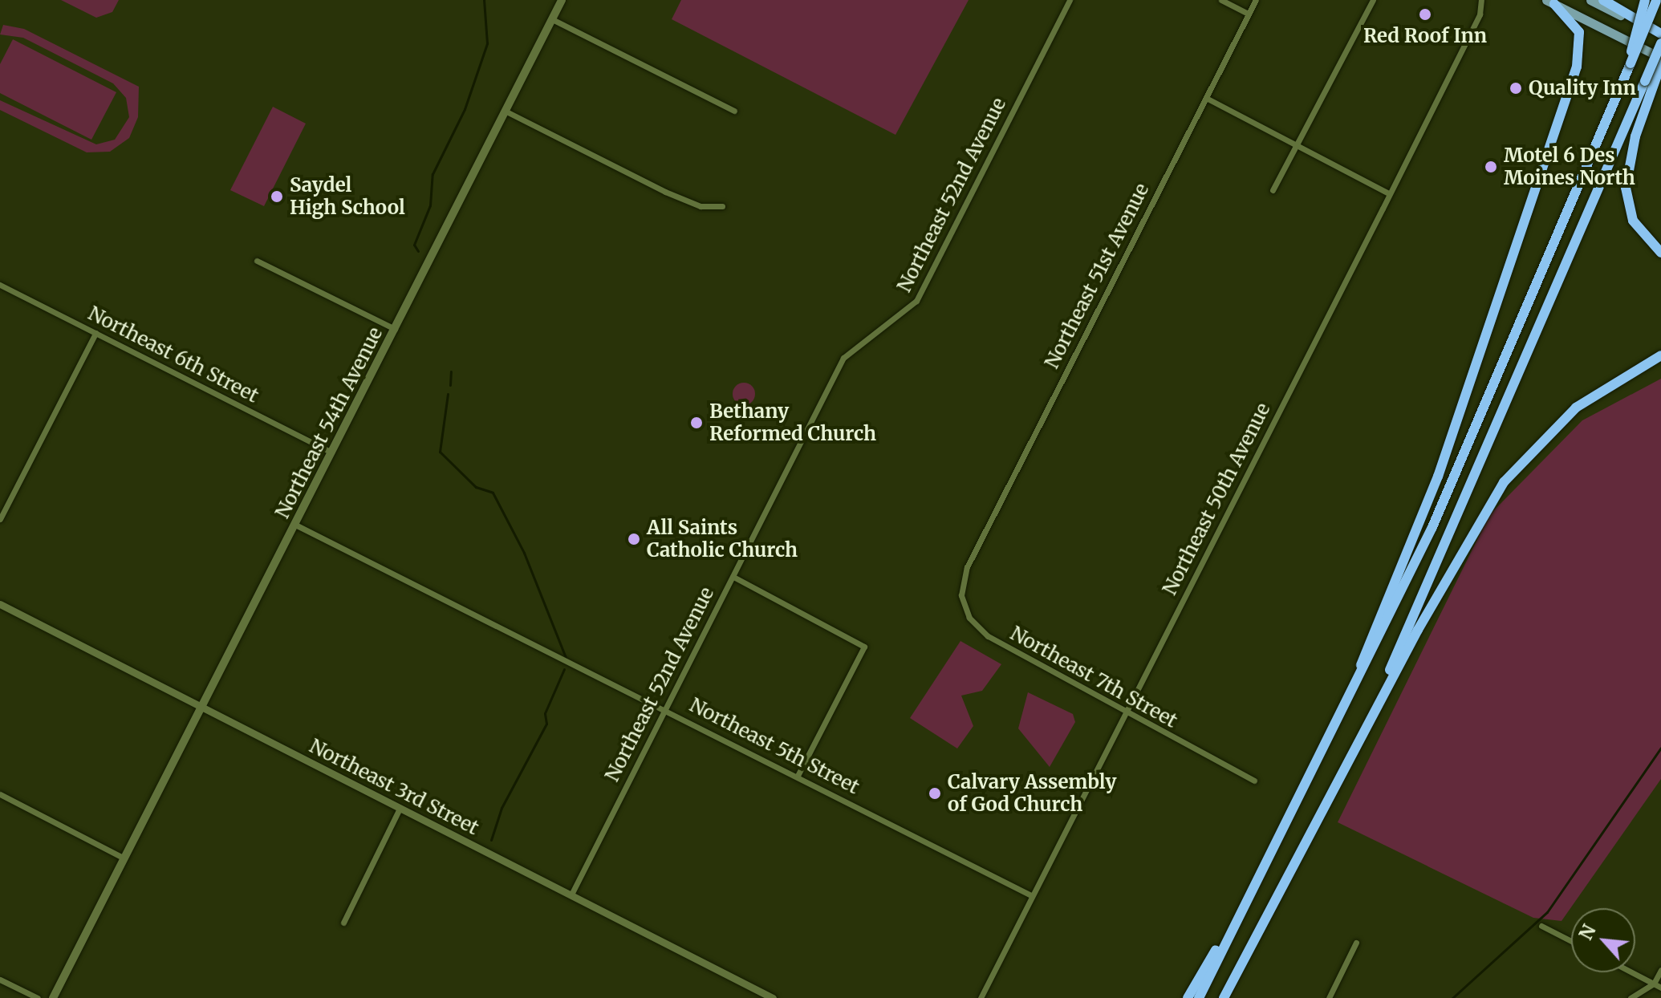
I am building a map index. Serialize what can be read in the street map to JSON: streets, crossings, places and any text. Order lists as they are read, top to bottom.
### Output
{
  "streets": {
    "main road": ["Northeast 54th Avenue"],
    "street": [
      "Northeast 52nd Avenue",
      "Northeast 51st Avenue",
      "Northeast 6th Street",
      "Northeast 50th Avenue",
      "Northeast 7th Street",
      "Northeast 5th Street",
      "Northeast 3rd Street"
    ]
  },
  "crossings": [
    ["Northeast 52nd Avenue", "Northeast 5th Street"],
    ["Northeast 52nd Avenue", "Northeast 3rd Street"],
    ["Northeast 51st Avenue", "Northeast 7th Street"],
    ["Northeast 6th Street", "Northeast 54th Avenue"],
    ["Northeast 54th Avenue", "Northeast 5th Street"],
    ["Northeast 54th Avenue", "Northeast 3rd Street"],
    ["Northeast 50th Avenue", "Northeast 7th Street"],
    ["Northeast 50th Avenue", "Northeast 5th Street"]
  ],
  "places": [
    "Red Roof Inn",
    "Quality Inn",
    "Motel 6 Des Moines North",
    "Saydel High School",
    "Bethany Reformed Church",
    "All Saints Catholic Church",
    "Calvary Assembly of God Church"
  ],
  "north": "top left"
}
